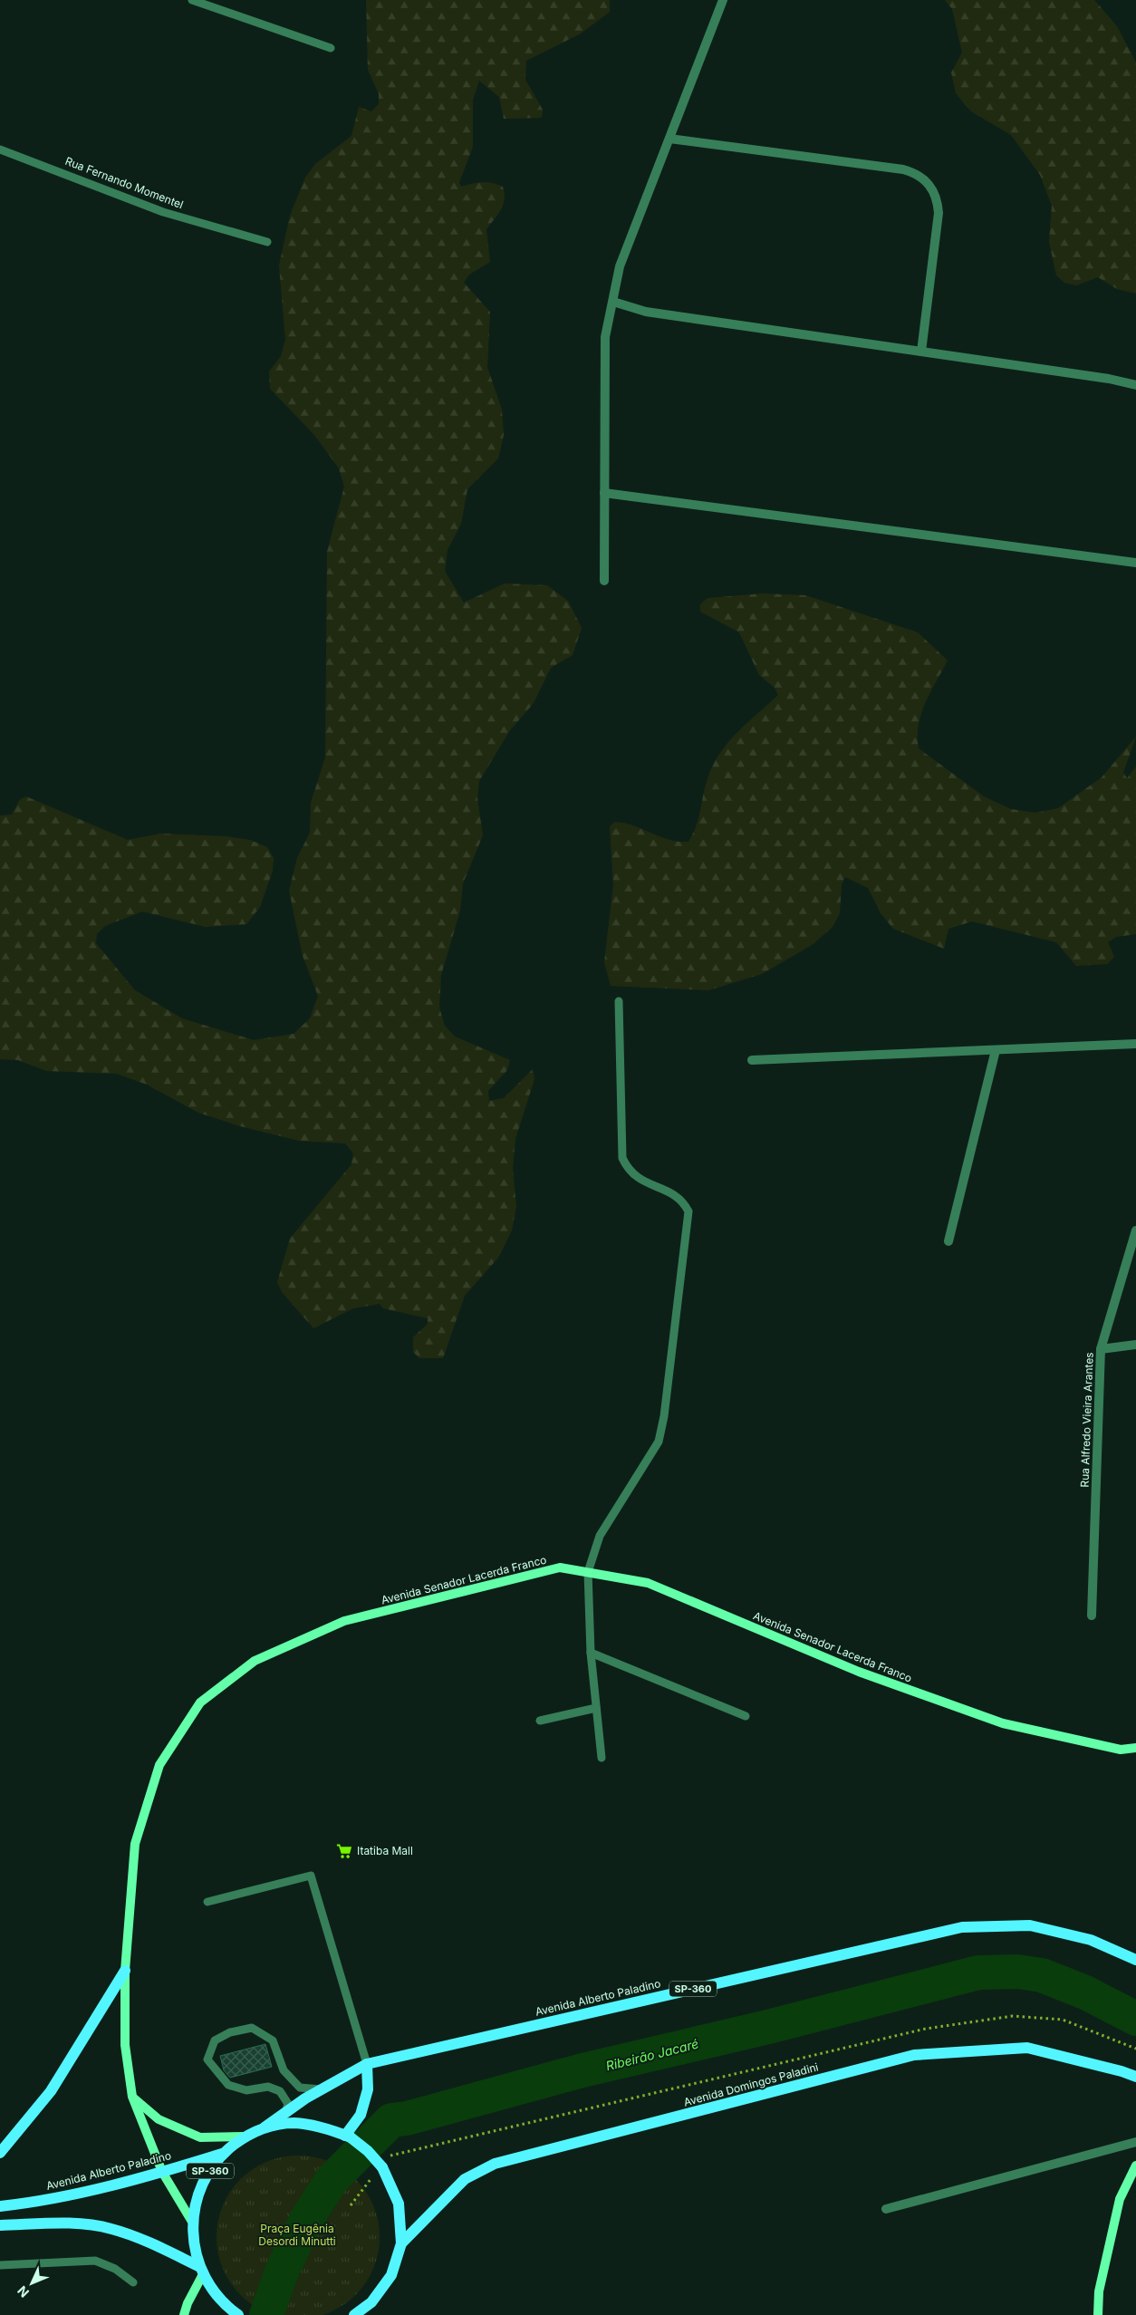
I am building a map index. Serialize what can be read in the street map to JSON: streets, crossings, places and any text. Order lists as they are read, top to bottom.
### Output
{
  "streets": {
    "main road": [
      "Avenida Senador Lacerda Franco",
      "SP-360",
      "Avenida Alberto Paladino",
      "Avenida Domingos Paladini"
    ],
    "street": ["Rua Alfredo Vieira Arantes"],
    "lane": ["Rua Fernando Momentel"]
  },
  "crossings": [
    ["Avenida Senador Lacerda Franco", "Avenida Alberto Paladino"],
    ["Avenida Senador Lacerda Franco", "Avenida Domingos Paladini"],
    ["Avenida Alberto Paladino", "Avenida Domingos Paladini"]
  ],
  "water": ["Ribeirão Jacaré"],
  "parks": ["Praça Eugênia Desordi Minutti"],
  "places": {
    "supermarket": ["Itatiba Mall"]
  },
  "north": "bottom left"
}
